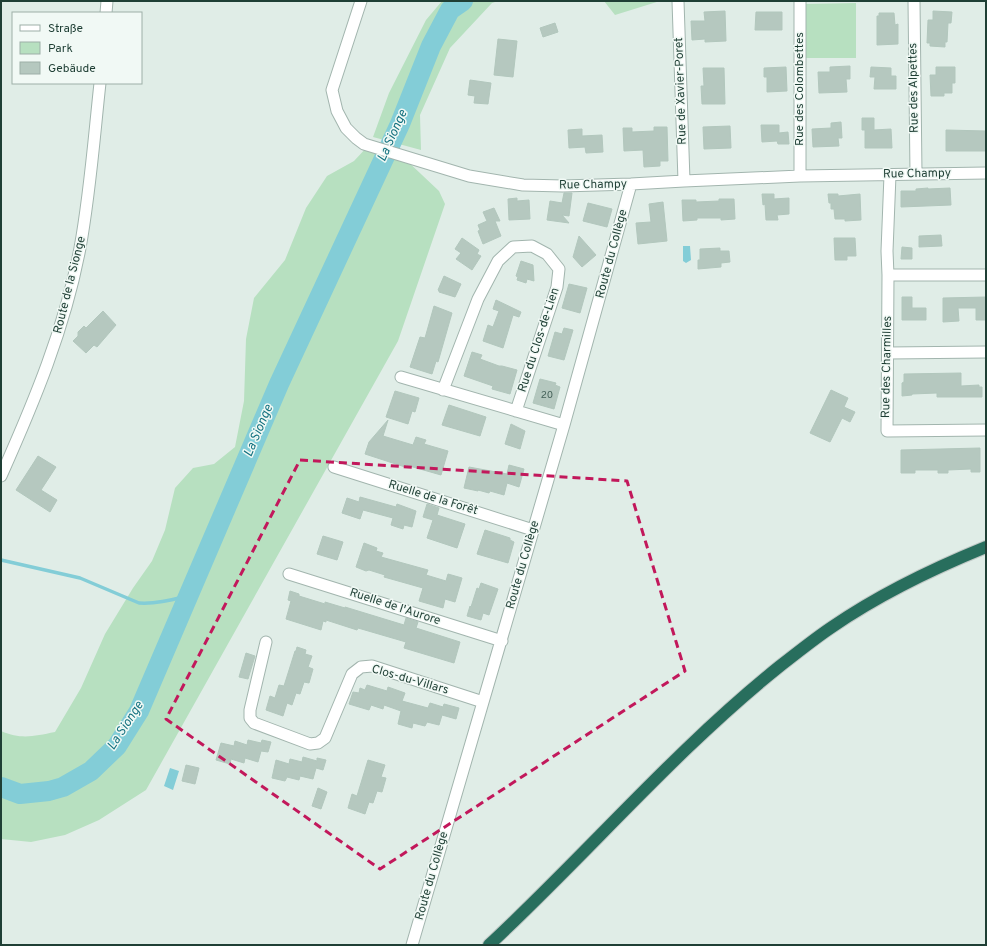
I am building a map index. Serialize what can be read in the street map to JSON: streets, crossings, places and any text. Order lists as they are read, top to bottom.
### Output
{
  "streets": {
    "street": [
      "Rue des Alpettes",
      "Rue des Colombettes",
      "Rue de Xavier-Poret",
      "Rue Champy",
      "Route du Collège",
      "Route de la Sionge",
      "Rue du Clos-de-Lien",
      "Rue des Charmilles",
      "Ruelle de la Forêt",
      "Ruelle de l'Aurore",
      "Clos-du-Villars"
    ]
  },
  "crossings": [
    ["Rue des Alpettes", "Rue Champy"],
    ["Rue des Colombettes", "Rue Champy"],
    ["Rue de Xavier-Poret", "Rue Champy"],
    ["Rue Champy", "Route du Collège"],
    ["Rue Champy", "Rue des Charmilles"],
    ["Route du Collège", "Ruelle de la Forêt"],
    ["Route du Collège", "Ruelle de l'Aurore"],
    ["Route du Collège", "Clos-du-Villars"]
  ],
  "water": ["La Sionge"],
  "house_numbers": ["20"],
  "legend": ["Straße", "Park", "Gebäude"]
}
